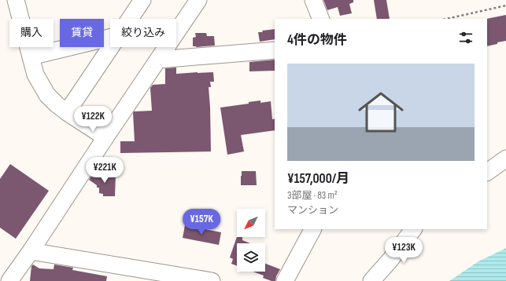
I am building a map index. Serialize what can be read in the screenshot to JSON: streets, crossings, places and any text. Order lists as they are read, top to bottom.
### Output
{
  "north": "bottom left",
  "page": {
    "chip": ["購入", "賃貸", "絞り込み"],
    "heading": "4件の物件",
    "list": [
      {
        "name": "¥157,000/月",
        "note": "3部屋 · 83 m² · マンション"
      }
    ],
    "price": [
      "¥122K",
      "¥221K",
      "¥157K",
      "¥123K"
    ]
  }
}
